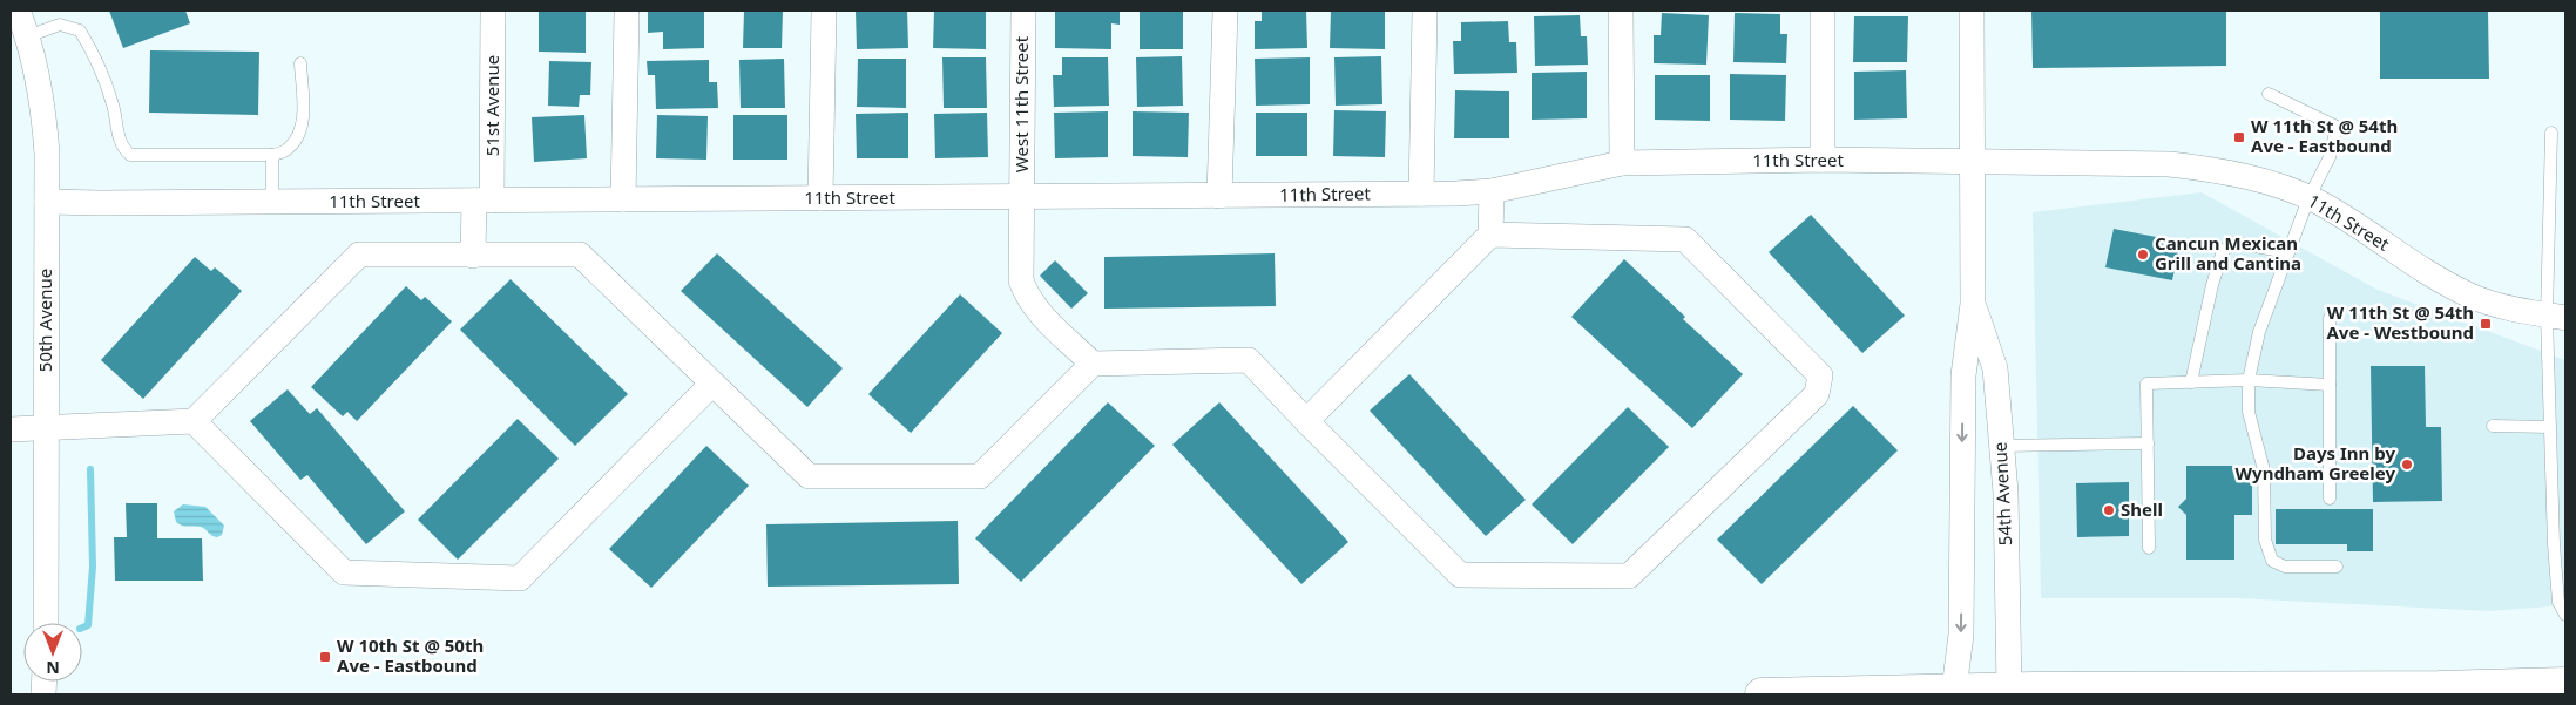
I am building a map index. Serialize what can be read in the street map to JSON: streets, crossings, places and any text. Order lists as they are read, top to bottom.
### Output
{
  "streets": {
    "street": [
      "West 11th Street",
      "51st Avenue",
      "11th Street",
      "50th Avenue",
      "54th Avenue"
    ]
  },
  "crossings": [
    ["West 11th Street", "11th Street"],
    ["51st Avenue", "11th Street"],
    ["11th Street", "50th Avenue"],
    ["11th Street", "54th Avenue"]
  ],
  "places": {
    "transit": ["W 11th St @ 54th Ave - Eastbound", "W 11th St @ 54th Ave - Westbound", "W 10th St @ 50th Ave - Eastbound"],
    "other": ["Cancun Mexican Grill and Cantina", "Days Inn by Wyndham Greeley", "Shell"]
  },
  "north": "bottom"
}
